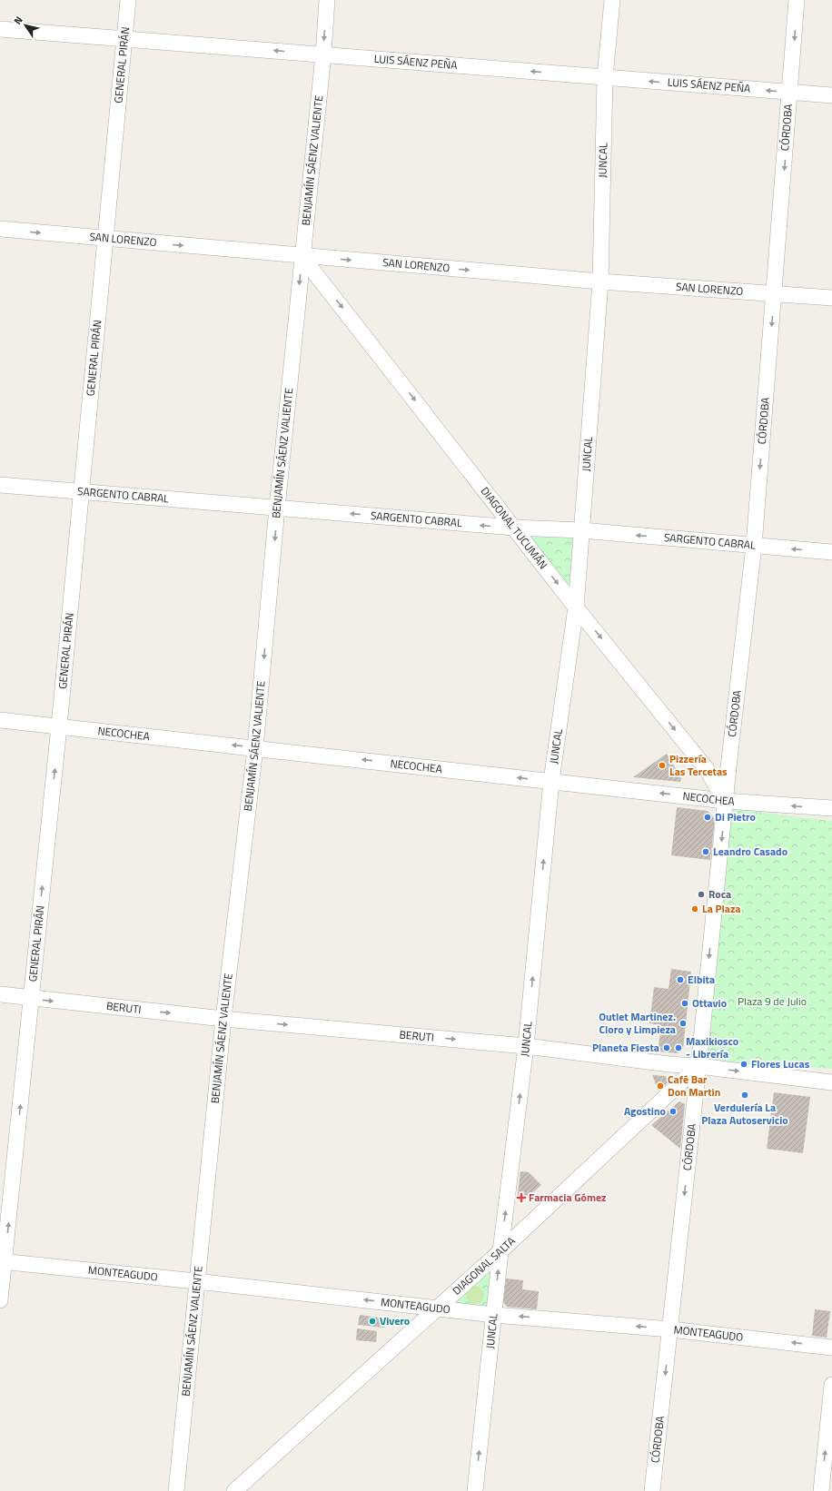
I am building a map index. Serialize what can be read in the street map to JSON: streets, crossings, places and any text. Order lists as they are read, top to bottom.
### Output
{
  "streets": {
    "street": [
      "LUIS SÁENZ PEÑA",
      "GENERAL PIRÁN",
      "CÓRDOBA",
      "BENJAMÍN SÁENZ VALIENTE",
      "JUNCAL",
      "SAN LORENZO",
      "SARGENTO CABRAL",
      "DIAGONAL TUCUMÁN",
      "NECOCHEA",
      "BERUTI",
      "DIAGONAL SALTA",
      "MONTEAGUDO"
    ]
  },
  "crossings": [
    ["LUIS SÁENZ PEÑA", "GENERAL PIRÁN"],
    ["LUIS SÁENZ PEÑA", "CÓRDOBA"],
    ["LUIS SÁENZ PEÑA", "BENJAMÍN SÁENZ VALIENTE"],
    ["LUIS SÁENZ PEÑA", "JUNCAL"],
    ["GENERAL PIRÁN", "SAN LORENZO"],
    ["GENERAL PIRÁN", "SARGENTO CABRAL"],
    ["GENERAL PIRÁN", "NECOCHEA"],
    ["GENERAL PIRÁN", "BERUTI"],
    ["GENERAL PIRÁN", "MONTEAGUDO"],
    ["CÓRDOBA", "SAN LORENZO"],
    ["CÓRDOBA", "SARGENTO CABRAL"],
    ["CÓRDOBA", "DIAGONAL TUCUMÁN"],
    ["CÓRDOBA", "NECOCHEA"],
    ["CÓRDOBA", "BERUTI"],
    ["CÓRDOBA", "DIAGONAL SALTA"],
    ["CÓRDOBA", "MONTEAGUDO"],
    ["BENJAMÍN SÁENZ VALIENTE", "SAN LORENZO"],
    ["BENJAMÍN SÁENZ VALIENTE", "SARGENTO CABRAL"],
    ["BENJAMÍN SÁENZ VALIENTE", "DIAGONAL TUCUMÁN"],
    ["BENJAMÍN SÁENZ VALIENTE", "NECOCHEA"],
    ["BENJAMÍN SÁENZ VALIENTE", "BERUTI"],
    ["BENJAMÍN SÁENZ VALIENTE", "MONTEAGUDO"],
    ["JUNCAL", "SAN LORENZO"],
    ["JUNCAL", "SARGENTO CABRAL"],
    ["JUNCAL", "DIAGONAL TUCUMÁN"],
    ["JUNCAL", "NECOCHEA"],
    ["JUNCAL", "BERUTI"],
    ["JUNCAL", "DIAGONAL SALTA"],
    ["JUNCAL", "MONTEAGUDO"],
    ["SAN LORENZO", "DIAGONAL TUCUMÁN"],
    ["SARGENTO CABRAL", "DIAGONAL TUCUMÁN"],
    ["DIAGONAL TUCUMÁN", "NECOCHEA"],
    ["BERUTI", "DIAGONAL SALTA"],
    ["DIAGONAL SALTA", "MONTEAGUDO"]
  ],
  "one_way": [
    "LUIS SÁENZ PEÑA",
    "GENERAL PIRÁN",
    "CÓRDOBA",
    "BENJAMÍN SÁENZ VALIENTE",
    "JUNCAL",
    "SAN LORENZO",
    "SARGENTO CABRAL",
    "DIAGONAL TUCUMÁN",
    "NECOCHEA",
    "BERUTI",
    "MONTEAGUDO"
  ],
  "parks": ["Plaza 9 de Julio"],
  "places": {
    "other": [
      "Pizzería Las Tercetas",
      "Di Pietro",
      "Leandro Casado",
      "Roca",
      "La Plaza",
      "Elbita",
      "Ottavio",
      "Outlet Martinez. Cloro y Limpieza",
      "Planeta Fiesta",
      "Maxikiosco - Librería",
      "Flores Lucas",
      "Café Bar Don Martin",
      "Verdulería La Plaza Autoservicio",
      "Agostino",
      "Vivero"
    ],
    "health": ["Farmacia Gómez"]
  },
  "north": "top left"
}
